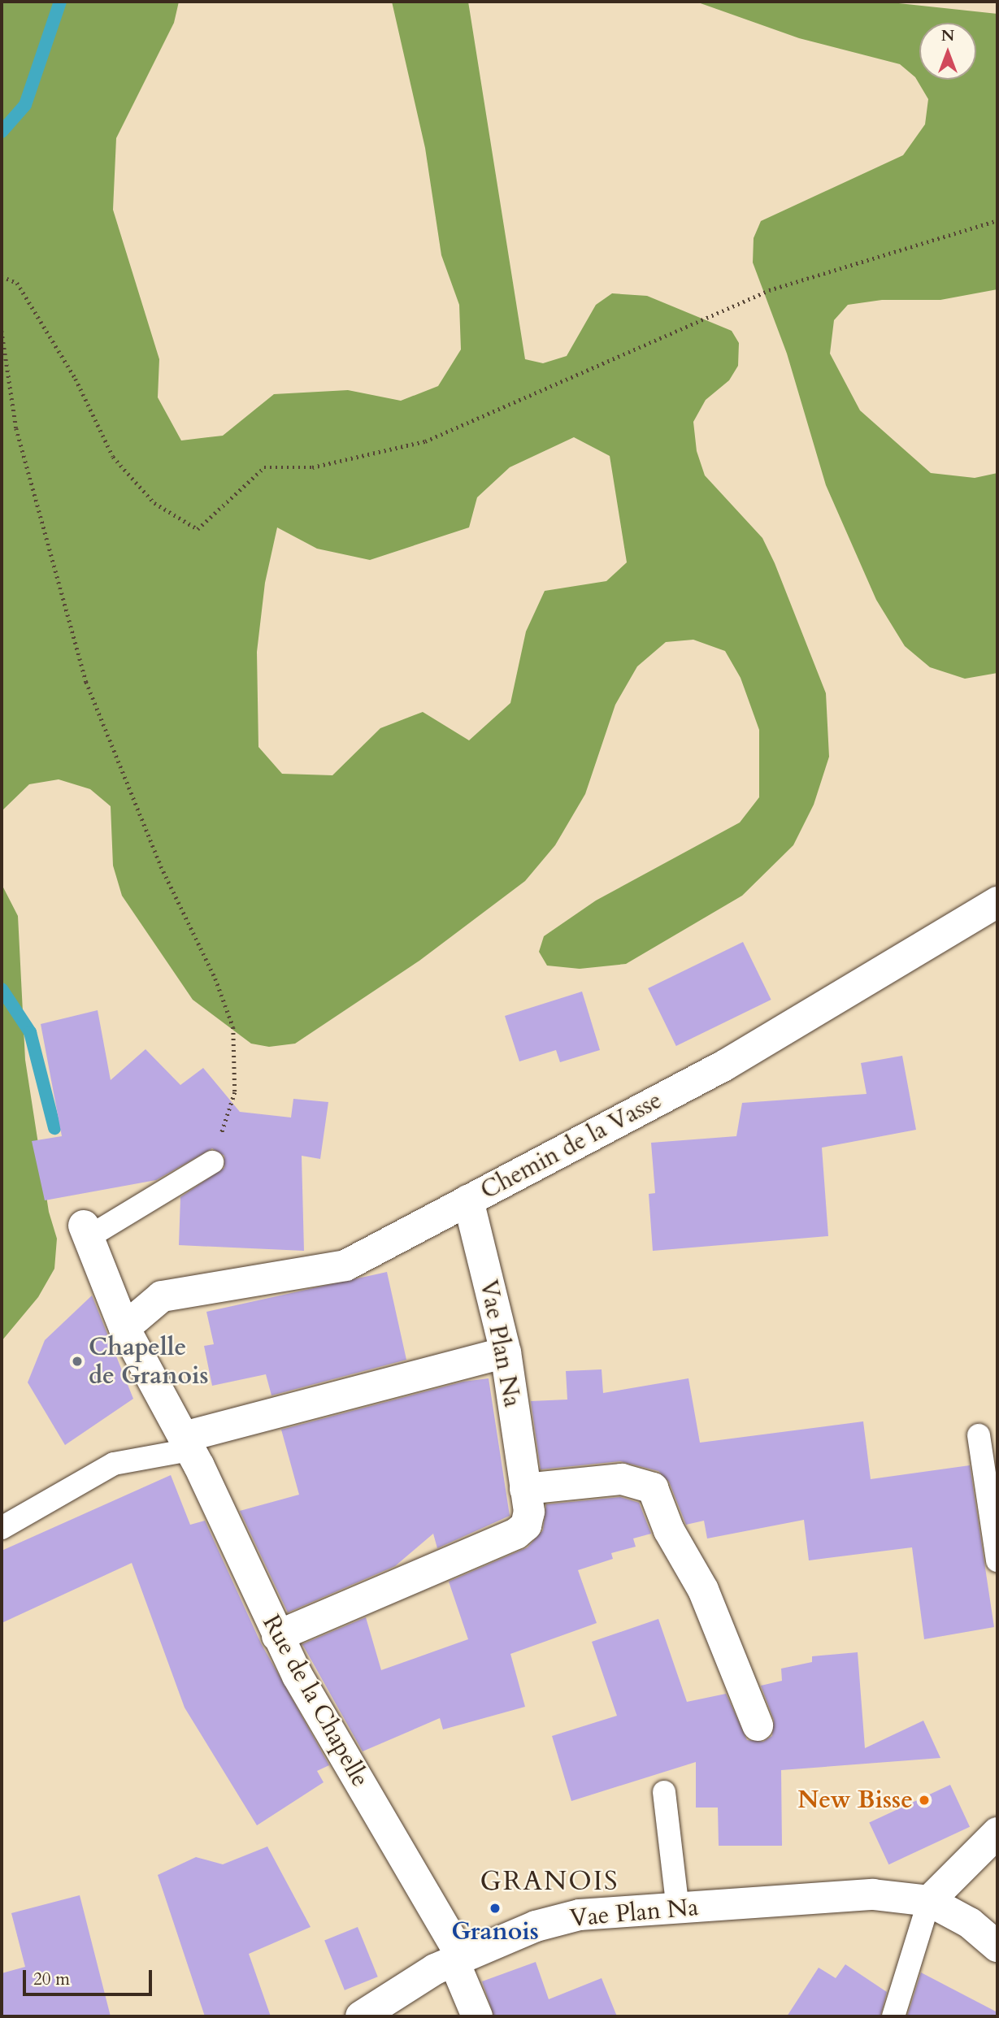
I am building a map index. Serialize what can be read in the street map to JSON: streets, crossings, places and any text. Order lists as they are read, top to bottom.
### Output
{
  "streets": {
    "street": ["Chemin de la Vasse", "Vae Plan Na", "Rue de la Chapelle"]
  },
  "crossings": [
    ["Chemin de la Vasse", "Vae Plan Na"],
    ["Chemin de la Vasse", "Rue de la Chapelle"],
    ["Vae Plan Na", "Rue de la Chapelle"]
  ],
  "districts": ["GRANOIS"],
  "places": ["Chapelle de Granois", "New Bisse", "Granois"],
  "scale_bar": "20 m",
  "north": "top"
}
